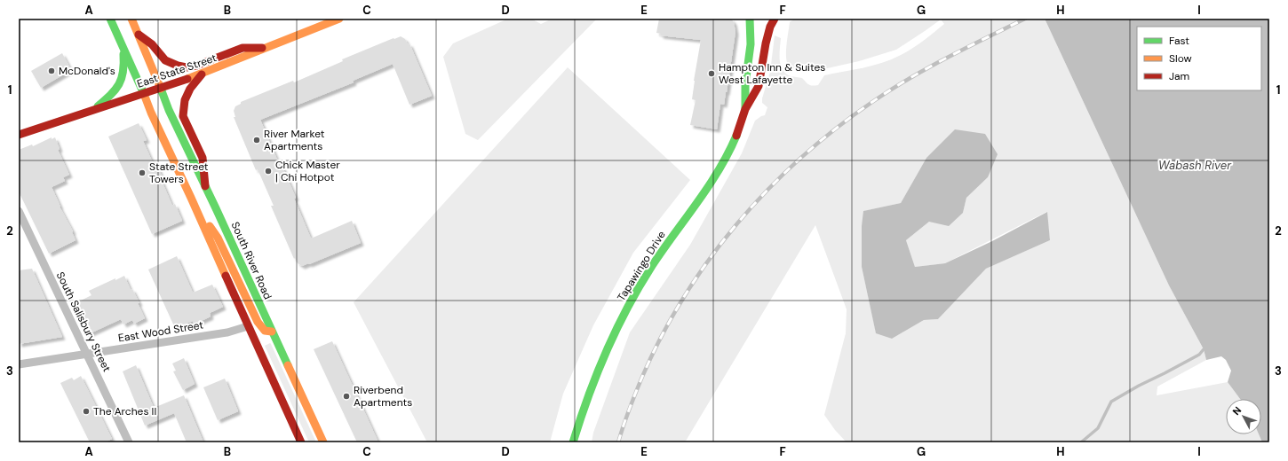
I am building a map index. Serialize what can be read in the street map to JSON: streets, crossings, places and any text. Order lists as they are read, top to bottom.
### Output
{
  "streets": {
    "main road": ["East State Street", "South River Road", "Tapawingo Drive"],
    "street": ["South Salisbury Street", "East Wood Street"]
  },
  "crossings": [
    ["East State Street", "South River Road"],
    ["South Salisbury Street", "East Wood Street"]
  ],
  "water": ["Wabash River"],
  "places": [
    "McDonald's",
    "Hampton Inn & Suites West Lafayette",
    "River Market Apartments",
    "Chick Master | Chi Hotpot",
    "State Street Towers",
    "Riverbend Apartments",
    "The Arches II"
  ],
  "legend": ["Fast", "Slow", "Jam"],
  "north": "top left",
  "grid": {
    "columns": [
      "A",
      "B",
      "C",
      "D",
      "E",
      "F",
      "G",
      "H",
      "I"
    ],
    "rows": ["1", "2", "3"]
  }
}
